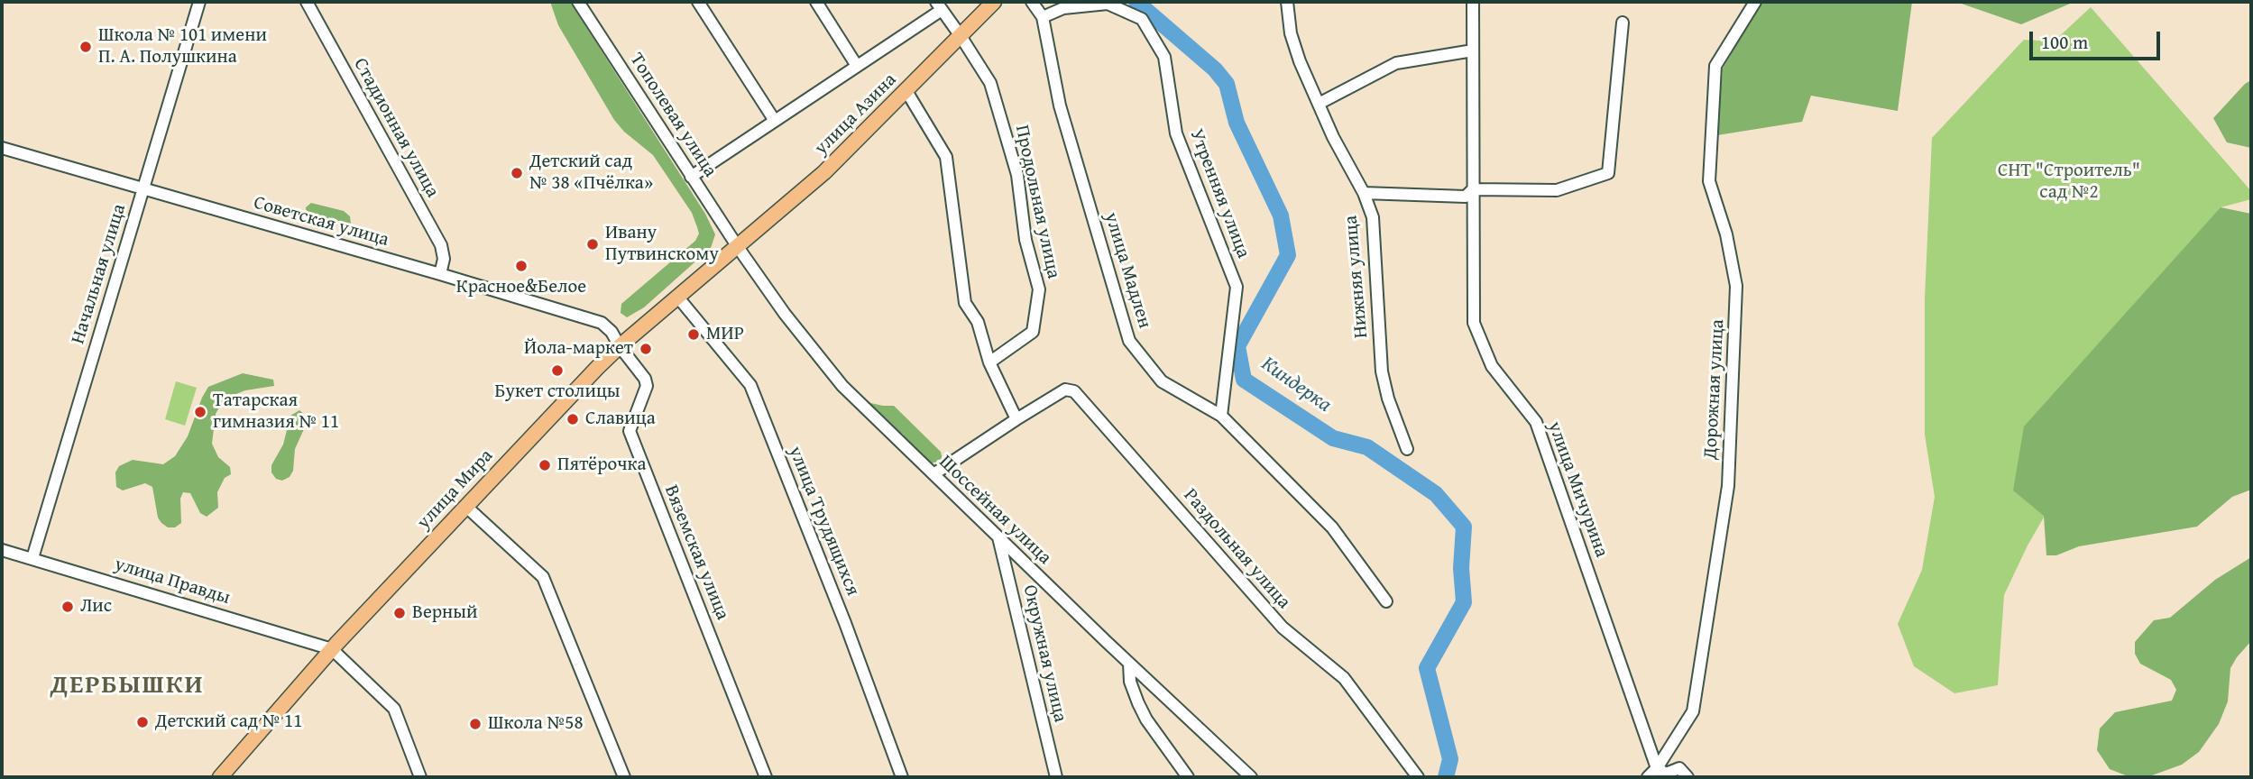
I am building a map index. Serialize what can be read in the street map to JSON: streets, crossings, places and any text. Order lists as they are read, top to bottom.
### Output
{
  "streets": {
    "main road": ["улица Азина", "улица Мира"],
    "street": [
      "Тополевая улица",
      "Стадионная улица",
      "Утренняя улица",
      "Продольная улица",
      "Советская улица",
      "улица Мадлен",
      "Начальная улица",
      "Нижняя улица",
      "Дорожная улица",
      "улица Мичурина",
      "Шоссейная улица",
      "улица Трудящихся",
      "Раздольная улица",
      "Вяземская улица",
      "улица Правды",
      "Окружная улица"
    ]
  },
  "crossings": [
    ["улица Азина", "Тополевая улица"],
    ["улица Азина", "Продольная улица"],
    ["улица Азина", "улица Мира"],
    ["улица Азина", "Шоссейная улица"],
    ["Тополевая улица", "улица Мира"],
    ["Тополевая улица", "Шоссейная улица"],
    ["Стадионная улица", "Советская улица"],
    ["Утренняя улица", "улица Мадлен"],
    ["Советская улица", "Начальная улица"],
    ["Советская улица", "улица Мира"],
    ["Советская улица", "Вяземская улица"],
    ["Начальная улица", "улица Правды"],
    ["Дорожная улица", "улица Мичурина"],
    ["улица Мира", "Шоссейная улица"],
    ["улица Мира", "улица Трудящихся"],
    ["улица Мира", "Вяземская улица"],
    ["улица Мира", "улица Правды"],
    ["Шоссейная улица", "Раздольная улица"],
    ["Шоссейная улица", "Окружная улица"]
  ],
  "districts": ["ДЕРБЫШКИ"],
  "water": ["Киндерка"],
  "parks": ["СНТ \"Строитель\" сад №2"],
  "places": [
    "Школа № 101 имени П. А. Полушкина",
    "Детский сад № 38 «Пчёлка»",
    "Ивану Путвинскому",
    "Красное&Белое",
    "МИР",
    "Йола-маркет",
    "Букет столицы",
    "Татарская гимназия № 11",
    "Славица",
    "Пятёрочка",
    "Лис",
    "Верный",
    "Детский сад № 11",
    "Школа №58"
  ],
  "scale_bar": "100 m"
}
